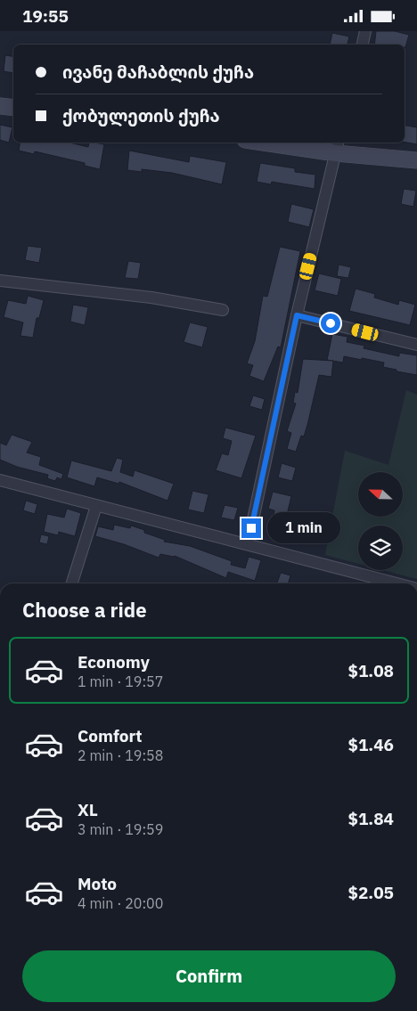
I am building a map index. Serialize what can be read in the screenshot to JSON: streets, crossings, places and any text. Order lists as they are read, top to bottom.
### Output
{
  "north": "left",
  "page": {
    "status": "19:55",
    "banner": ["ივანე მაჩაბლის ქუჩა", "ქობულეთის ქუჩა"],
    "bubble": "1 min",
    "heading": "Choose a ride",
    "list": [
      {
        "name": "Economy",
        "note": "1 min · 19:57",
        "value": "$1.08"
      },
      {
        "name": "Comfort",
        "note": "2 min · 19:58",
        "value": "$1.46"
      },
      {
        "name": "XL",
        "note": "3 min · 19:59",
        "value": "$1.84"
      },
      {
        "name": "Moto",
        "note": "4 min · 20:00",
        "value": "$2.05"
      }
    ],
    "buttons": "Confirm"
  }
}
